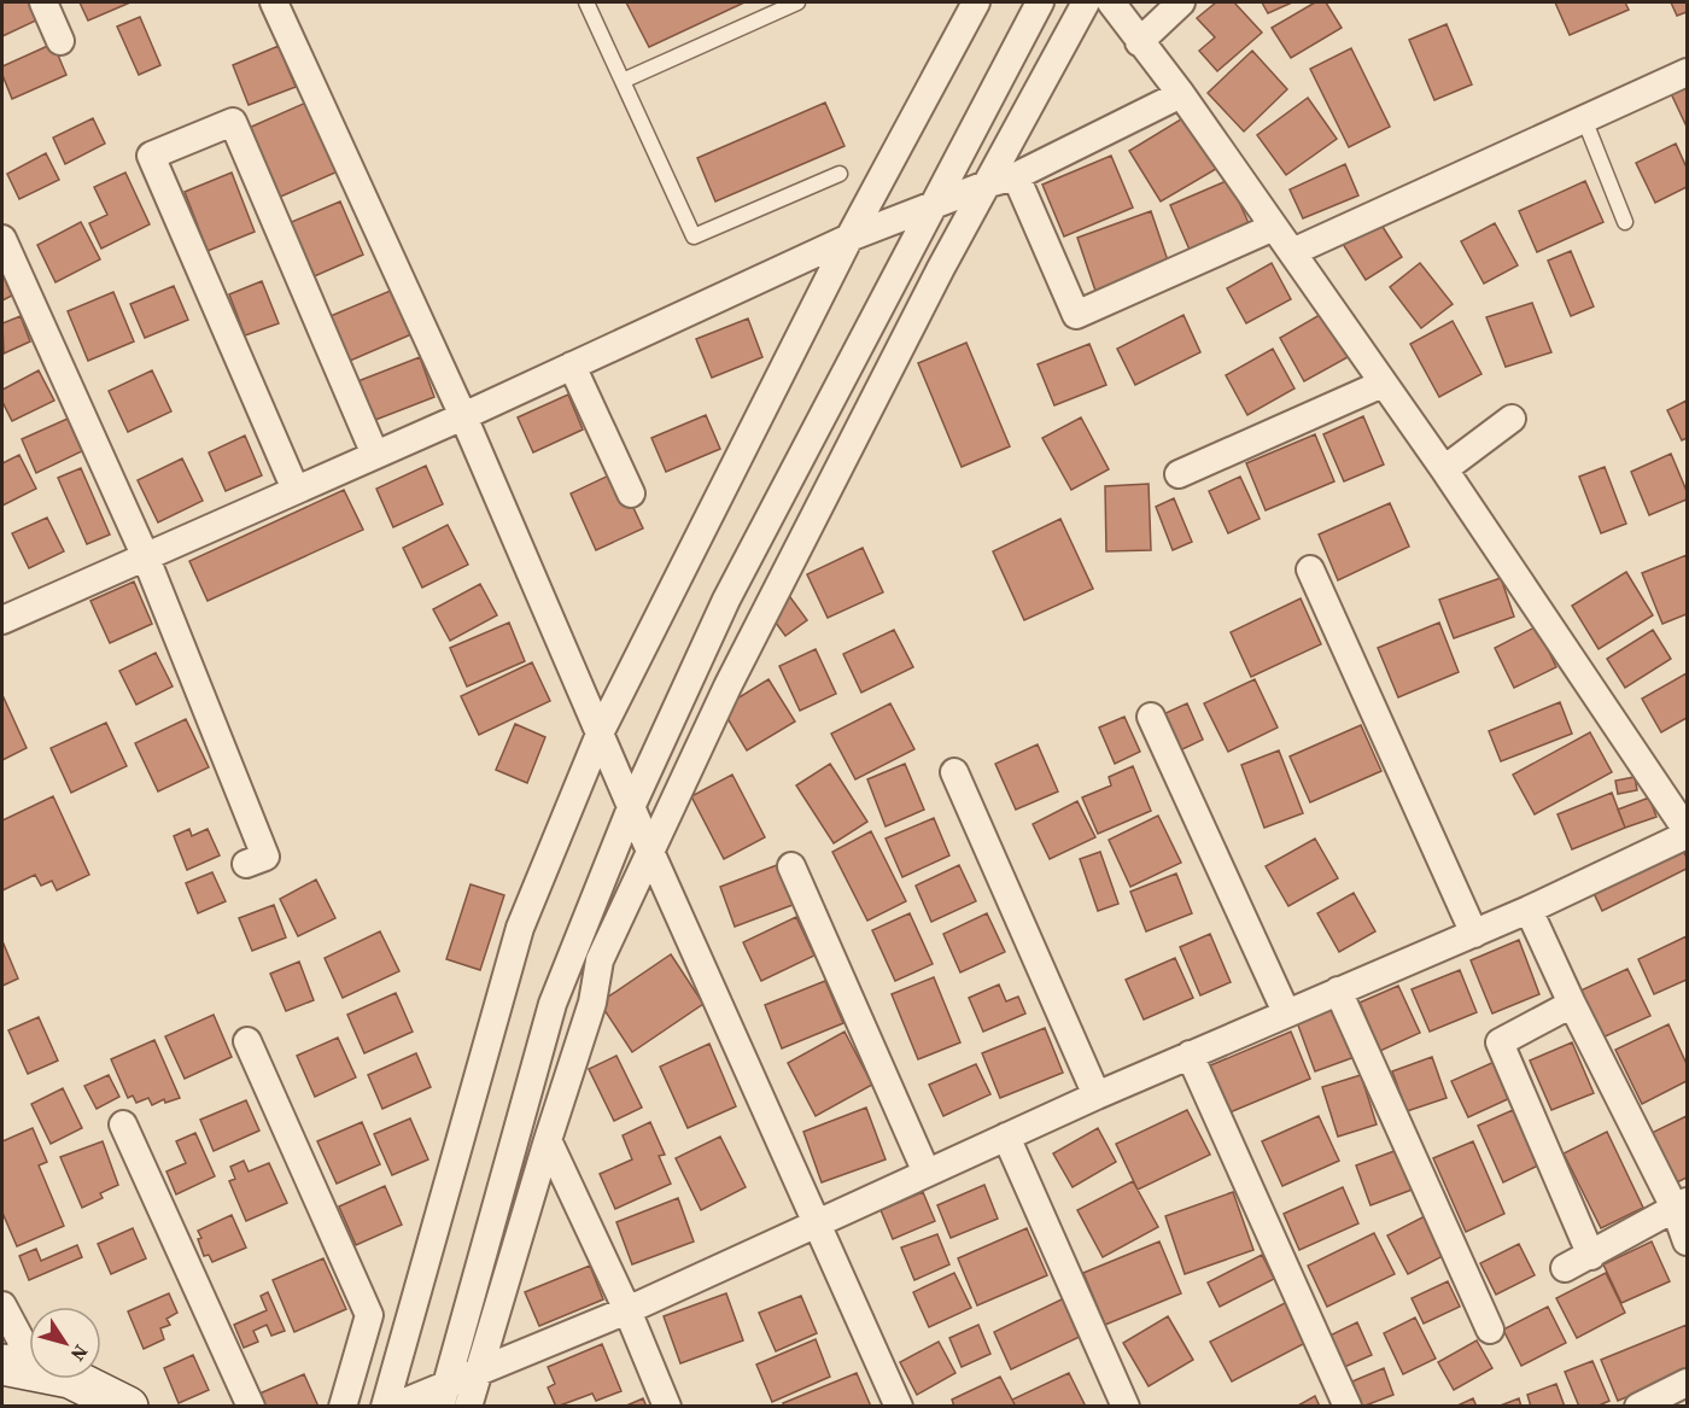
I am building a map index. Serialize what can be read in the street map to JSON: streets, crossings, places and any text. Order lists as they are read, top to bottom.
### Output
{
  "north": "bottom right"
}
